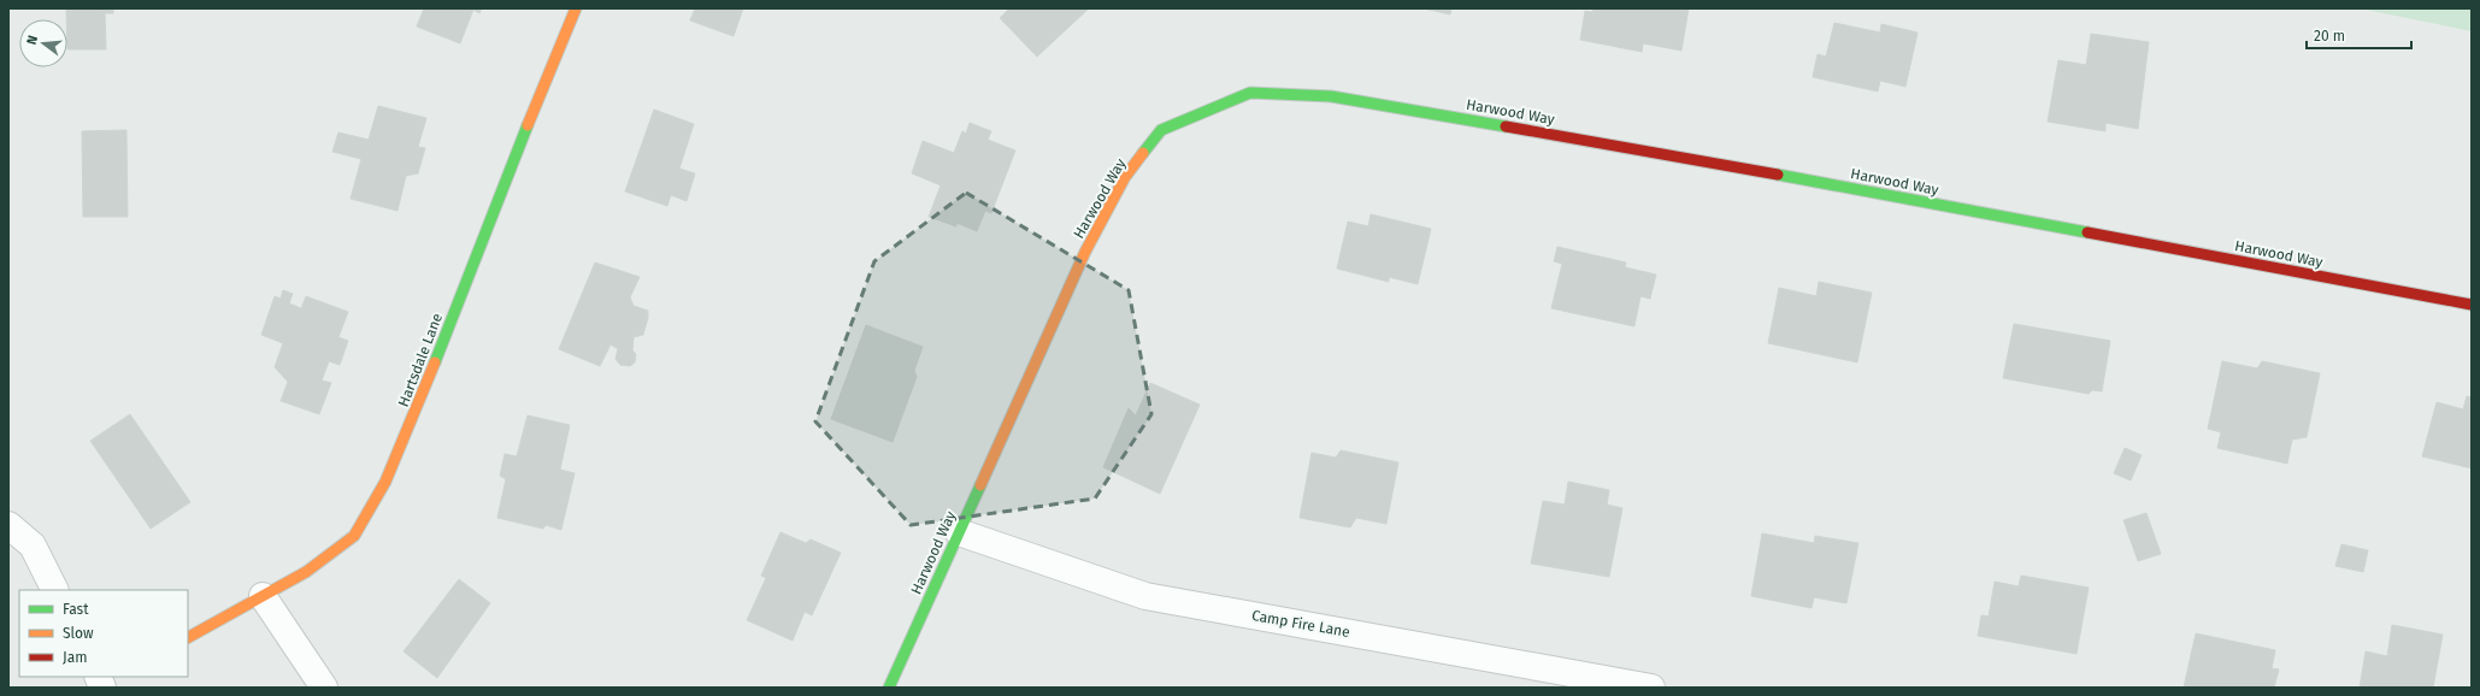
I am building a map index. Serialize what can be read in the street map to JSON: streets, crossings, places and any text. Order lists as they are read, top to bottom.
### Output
{
  "streets": {
    "street": ["Harwood Way", "Hartsdale Lane", "Camp Fire Lane"]
  },
  "crossings": [
    ["Harwood Way", "Camp Fire Lane"]
  ],
  "legend": ["Fast", "Slow", "Jam"],
  "scale_bar": "20 m",
  "north": "left"
}
